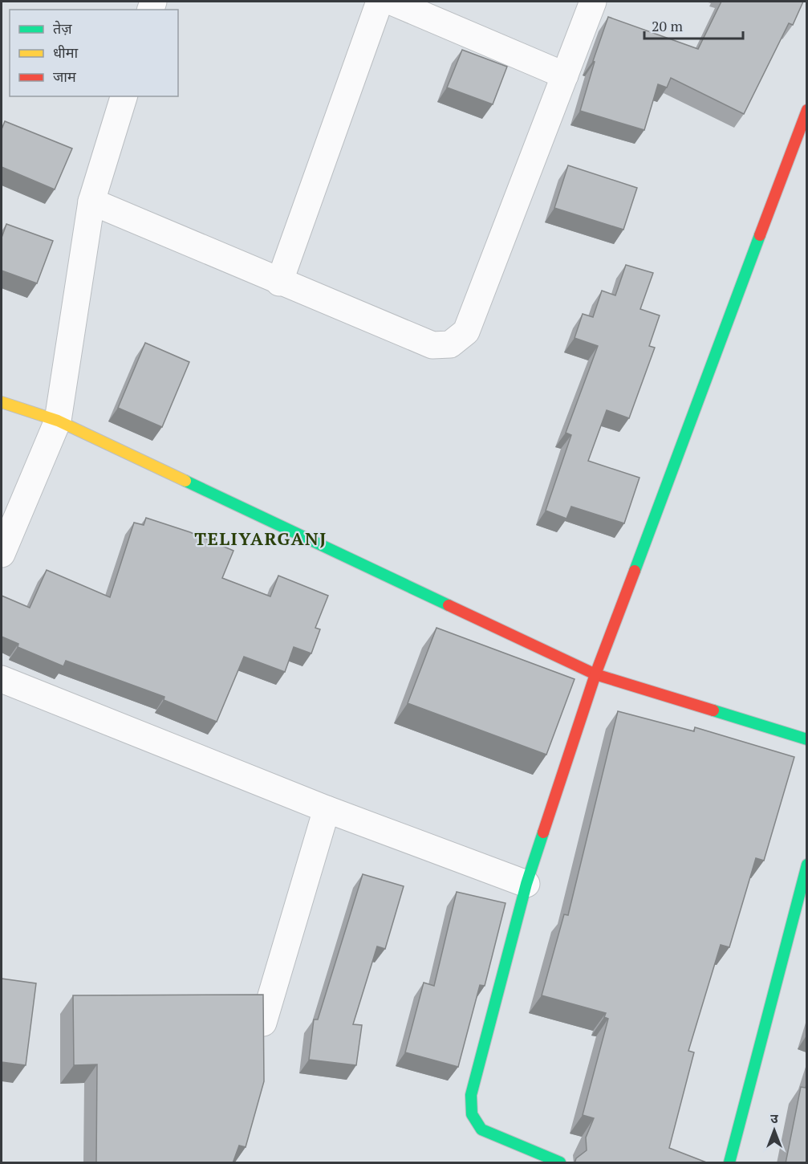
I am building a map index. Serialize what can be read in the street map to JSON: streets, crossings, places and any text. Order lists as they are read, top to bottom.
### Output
{
  "districts": ["TELIYARGANJ"],
  "legend": ["तेज़", "धीमा", "जाम"],
  "scale_bar": "20 m",
  "north": "top"
}
